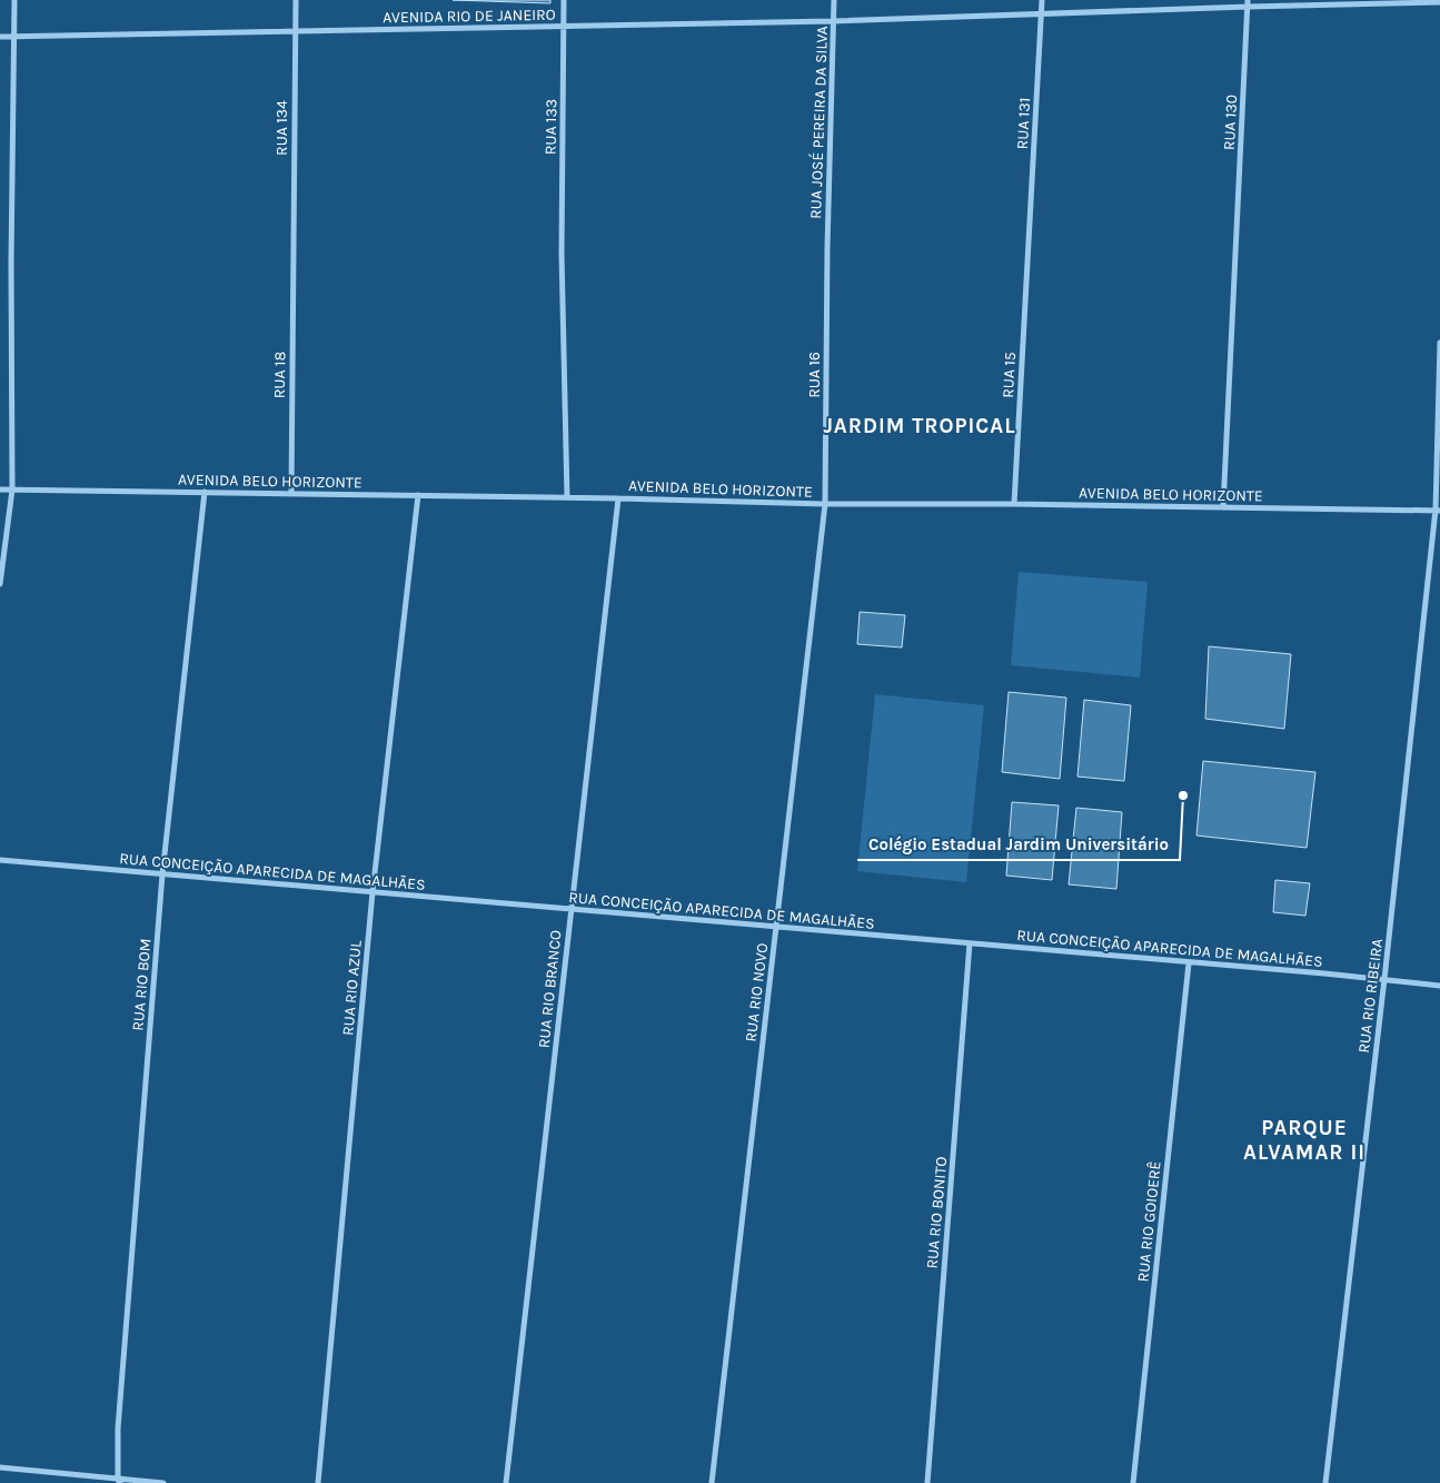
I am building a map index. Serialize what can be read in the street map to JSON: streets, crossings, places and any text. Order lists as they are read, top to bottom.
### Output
{
  "streets": {
    "street": [
      "AVENIDA RIO DE JANEIRO",
      "RUA JOSÉ PEREIRA DA SILVA",
      "RUA 130",
      "RUA 131",
      "RUA 133",
      "RUA 134",
      "RUA 18",
      "RUA 16",
      "RUA 15",
      "AVENIDA BELO HORIZONTE",
      "RUA CONCEIÇÃO APARECIDA DE MAGALHÃES",
      "RUA RIO BOM",
      "RUA RIO AZUL",
      "RUA RIO BRANCO",
      "RUA RIO NOVO",
      "RUA RIO RIBEIRA",
      "RUA RIO BONITO",
      "RUA RIO GOIOERÊ"
    ]
  },
  "crossings": [
    ["AVENIDA RIO DE JANEIRO", "RUA JOSÉ PEREIRA DA SILVA"],
    ["AVENIDA RIO DE JANEIRO", "RUA 130"],
    ["AVENIDA RIO DE JANEIRO", "RUA 131"],
    ["AVENIDA RIO DE JANEIRO", "RUA 133"],
    ["AVENIDA RIO DE JANEIRO", "RUA 134"],
    ["RUA JOSÉ PEREIRA DA SILVA", "RUA 16"],
    ["RUA 130", "AVENIDA BELO HORIZONTE"],
    ["RUA 131", "RUA 15"],
    ["RUA 133", "AVENIDA BELO HORIZONTE"],
    ["RUA 134", "RUA 18"],
    ["RUA 18", "AVENIDA BELO HORIZONTE"],
    ["RUA 16", "AVENIDA BELO HORIZONTE"],
    ["RUA 16", "RUA RIO NOVO"],
    ["RUA 15", "AVENIDA BELO HORIZONTE"],
    ["AVENIDA BELO HORIZONTE", "RUA RIO BOM"],
    ["AVENIDA BELO HORIZONTE", "RUA RIO AZUL"],
    ["AVENIDA BELO HORIZONTE", "RUA RIO BRANCO"],
    ["AVENIDA BELO HORIZONTE", "RUA RIO NOVO"],
    ["AVENIDA BELO HORIZONTE", "RUA RIO RIBEIRA"],
    ["RUA CONCEIÇÃO APARECIDA DE MAGALHÃES", "RUA RIO BOM"],
    ["RUA CONCEIÇÃO APARECIDA DE MAGALHÃES", "RUA RIO AZUL"],
    ["RUA CONCEIÇÃO APARECIDA DE MAGALHÃES", "RUA RIO BRANCO"],
    ["RUA CONCEIÇÃO APARECIDA DE MAGALHÃES", "RUA RIO NOVO"],
    ["RUA CONCEIÇÃO APARECIDA DE MAGALHÃES", "RUA RIO RIBEIRA"],
    ["RUA CONCEIÇÃO APARECIDA DE MAGALHÃES", "RUA RIO BONITO"],
    ["RUA CONCEIÇÃO APARECIDA DE MAGALHÃES", "RUA RIO GOIOERÊ"]
  ],
  "districts": ["JARDIM TROPICAL", "PARQUE ALVAMAR II"],
  "places": ["Colégio Estadual Jardim Universitário"]
}
